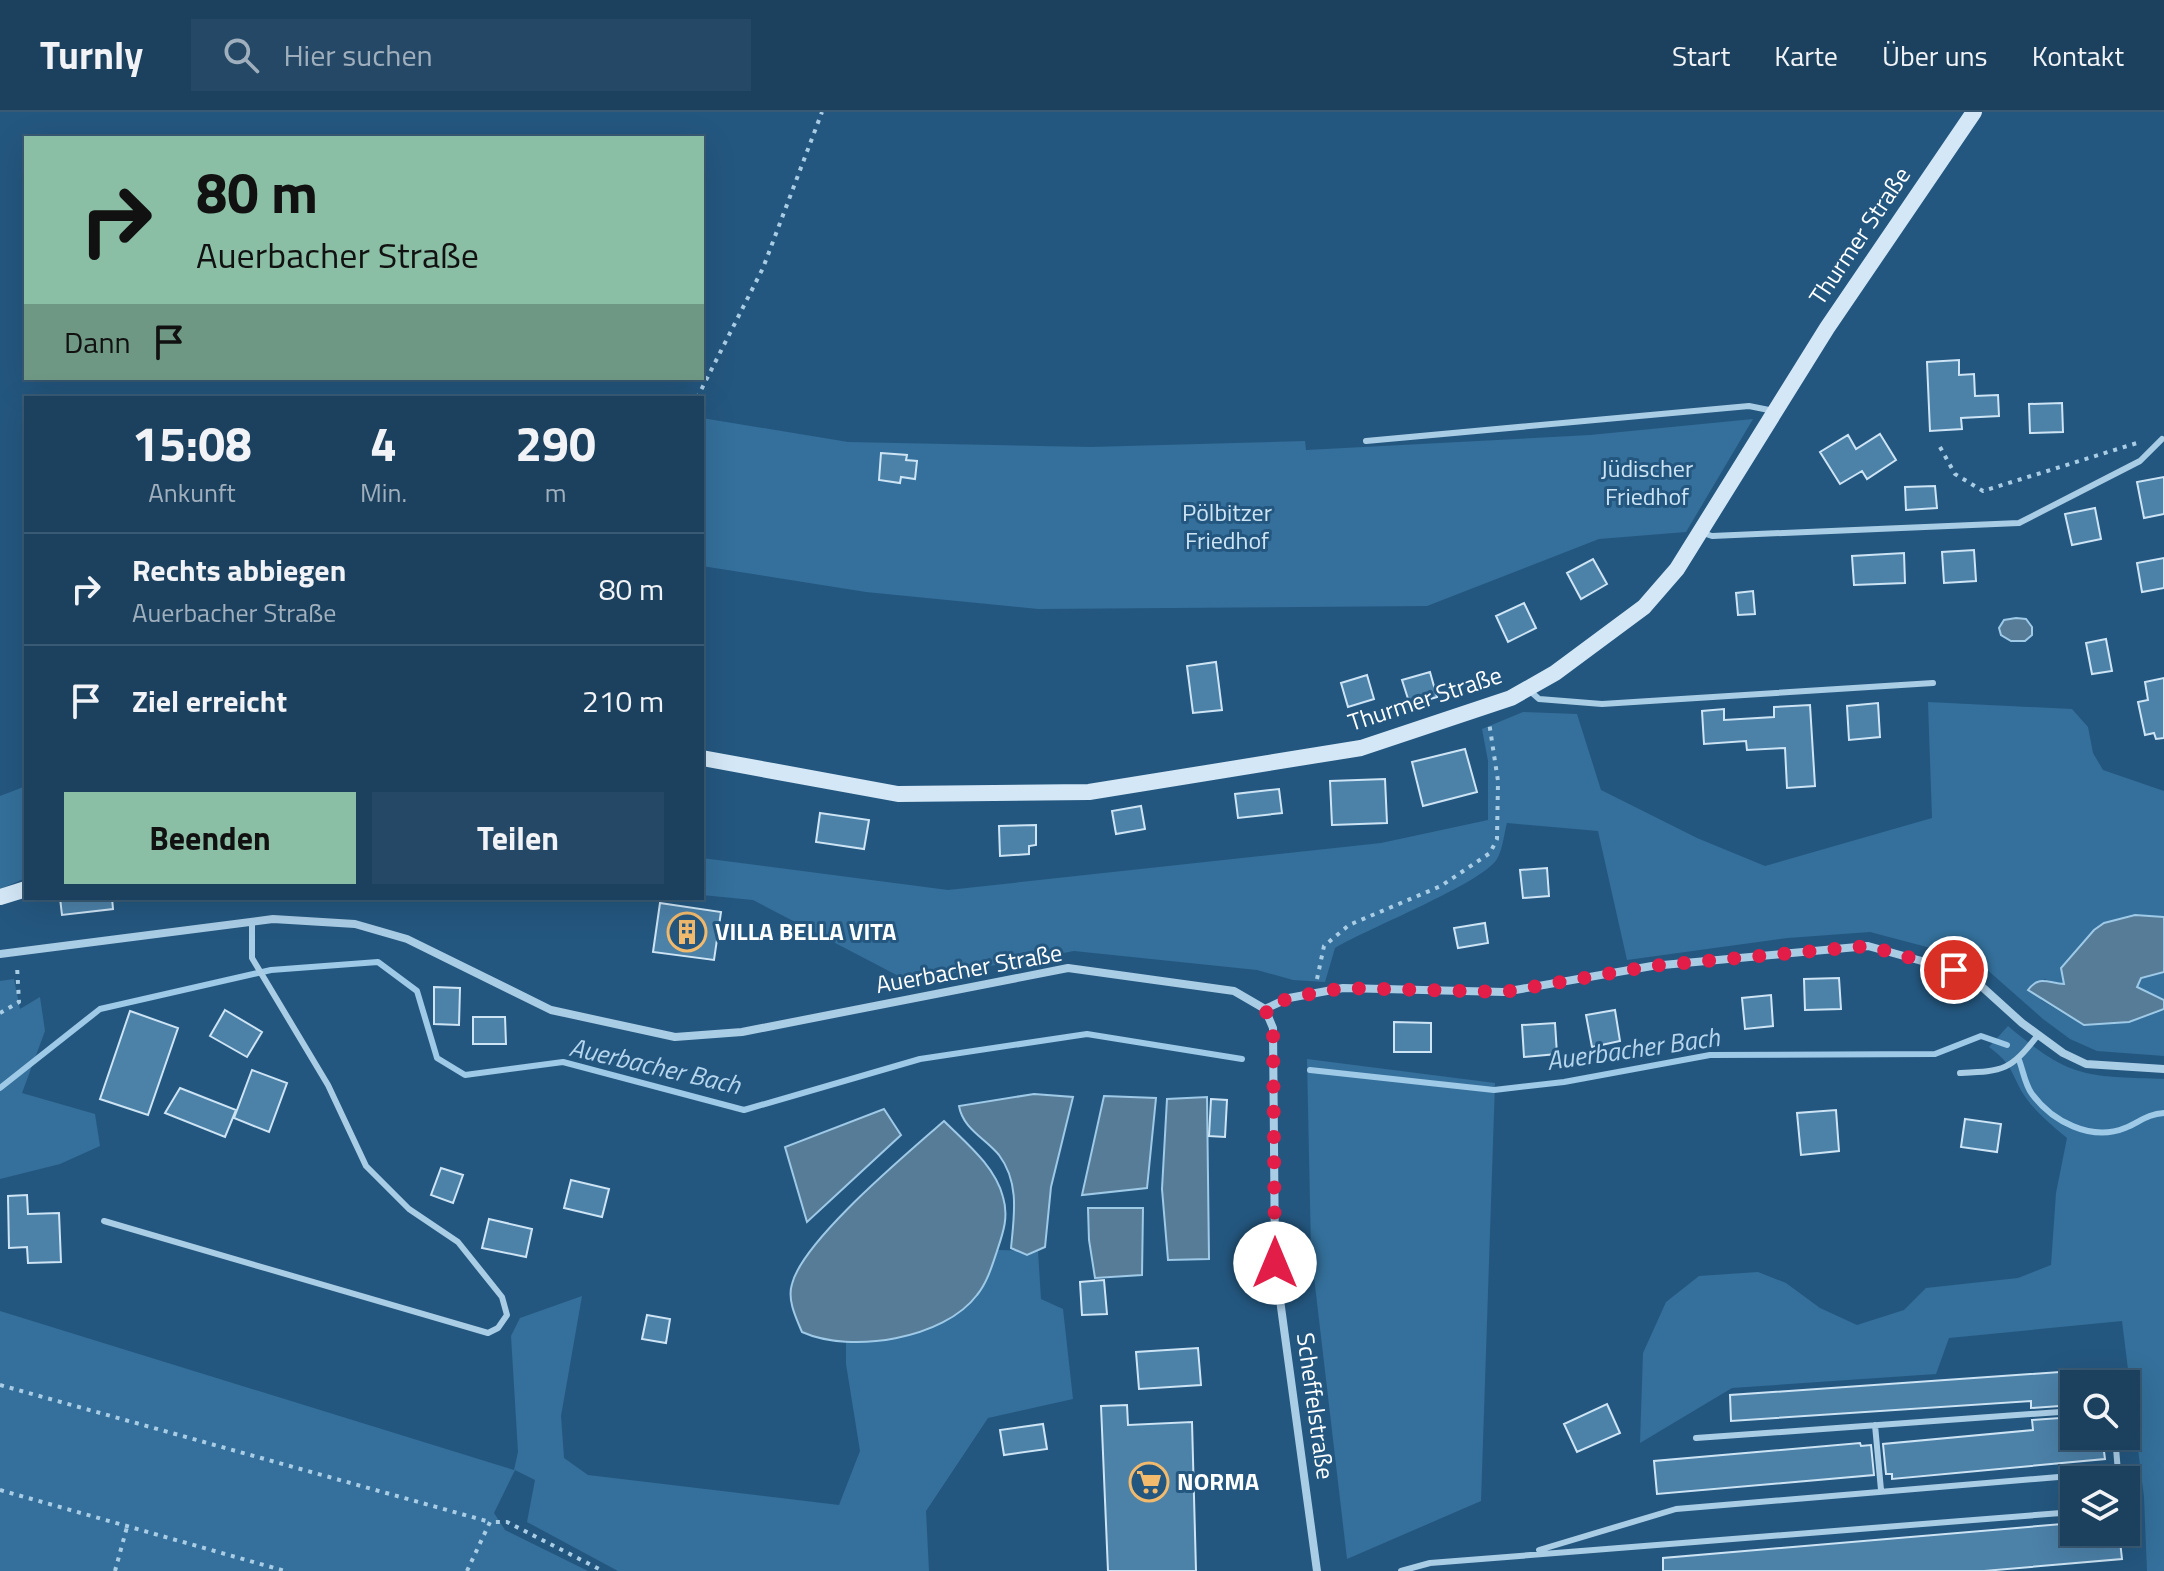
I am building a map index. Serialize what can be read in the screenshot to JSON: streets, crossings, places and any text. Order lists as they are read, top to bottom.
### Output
{
  "streets": {
    "street": ["Thurmer Straße", "Auerbacher Straße", "Scheffelstraße"]
  },
  "crossings": [
    ["Auerbacher Straße", "Scheffelstraße"]
  ],
  "water": ["Auerbacher Bach"],
  "parks": ["Jüdischer Friedhof", "Pölbitzer Friedhof"],
  "places": {
    "building": ["VILLA BELLA VITA"],
    "supermarket": ["NORMA"]
  },
  "page": {
    "header": "Turnly",
    "search": "Hier suchen",
    "nav": [
      "Start",
      "Karte",
      "Über uns",
      "Kontakt"
    ],
    "turn": ["80 m", "Auerbacher Straße"],
    "then": "Dann",
    "eta": [
      "15:08",
      "Ankunft",
      "4",
      "Min.",
      "290",
      "m"
    ],
    "list": [
      {
        "name": "Rechts abbiegen",
        "note": "Auerbacher Straße",
        "value": "80 m"
      },
      {
        "name": "Ziel erreicht",
        "value": "210 m"
      }
    ],
    "buttons": ["Beenden", "Teilen"]
  }
}
